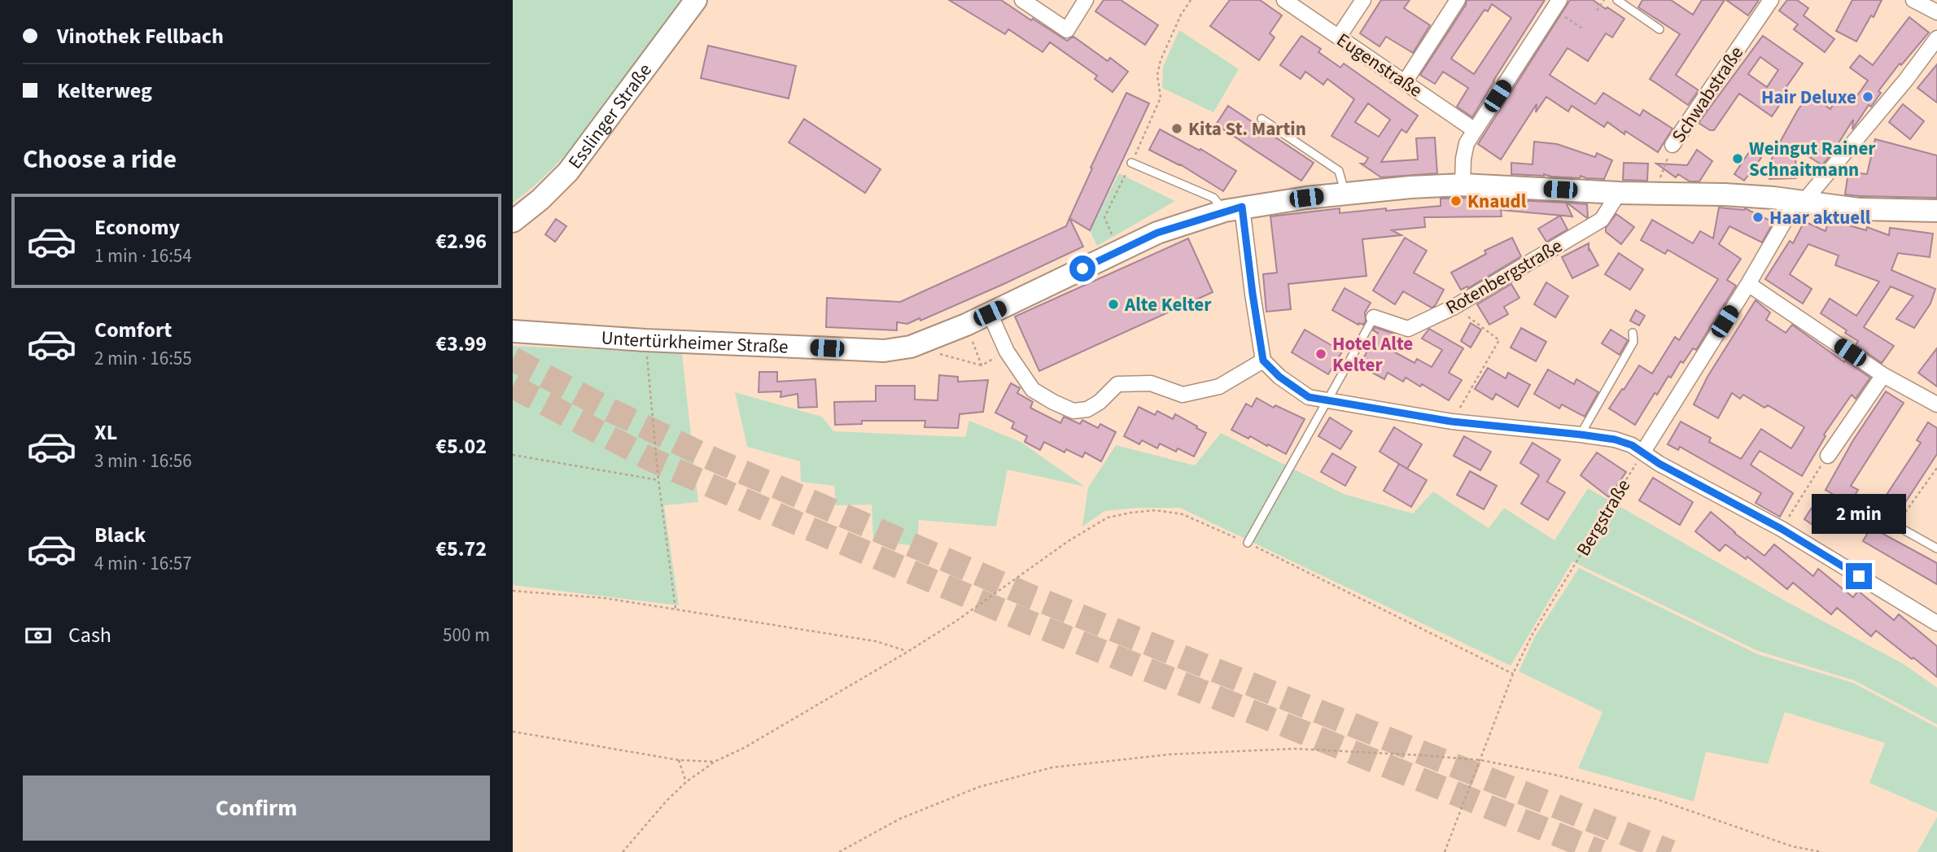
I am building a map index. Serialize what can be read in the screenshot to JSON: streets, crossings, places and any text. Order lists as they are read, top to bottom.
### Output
{
  "streets": {
    "main road": ["Esslinger Straße", "Untertürkheimer Straße"],
    "street": ["Eugenstraße", "Schwabstraße", "Rotenbergstraße"],
    "path": ["Bergstraße"]
  },
  "crossings": [
    ["Schwabstraße", "Untertürkheimer Straße"],
    ["Rotenbergstraße", "Untertürkheimer Straße"]
  ],
  "places": [
    "Hair Deluxe",
    "Kita St. Martin",
    "Weingut Rainer Schnaitmann",
    "Knaudl",
    "Haar aktuell",
    "Alte Kelter",
    "Hotel Alte Kelter"
  ],
  "page": {
    "banner": ["Vinothek Fellbach", "Kelterweg"],
    "heading": "Choose a ride",
    "list": [
      {
        "name": "Economy",
        "note": "1 min · 16:54",
        "value": "€2.96"
      },
      {
        "name": "Comfort",
        "note": "2 min · 16:55",
        "value": "€3.99"
      },
      {
        "name": "XL",
        "note": "3 min · 16:56",
        "value": "€5.02"
      },
      {
        "name": "Black",
        "note": "4 min · 16:57",
        "value": "€5.72"
      }
    ],
    "bubble": "2 min",
    "pay": ["Cash", "500 m"],
    "buttons": "Confirm"
  }
}
